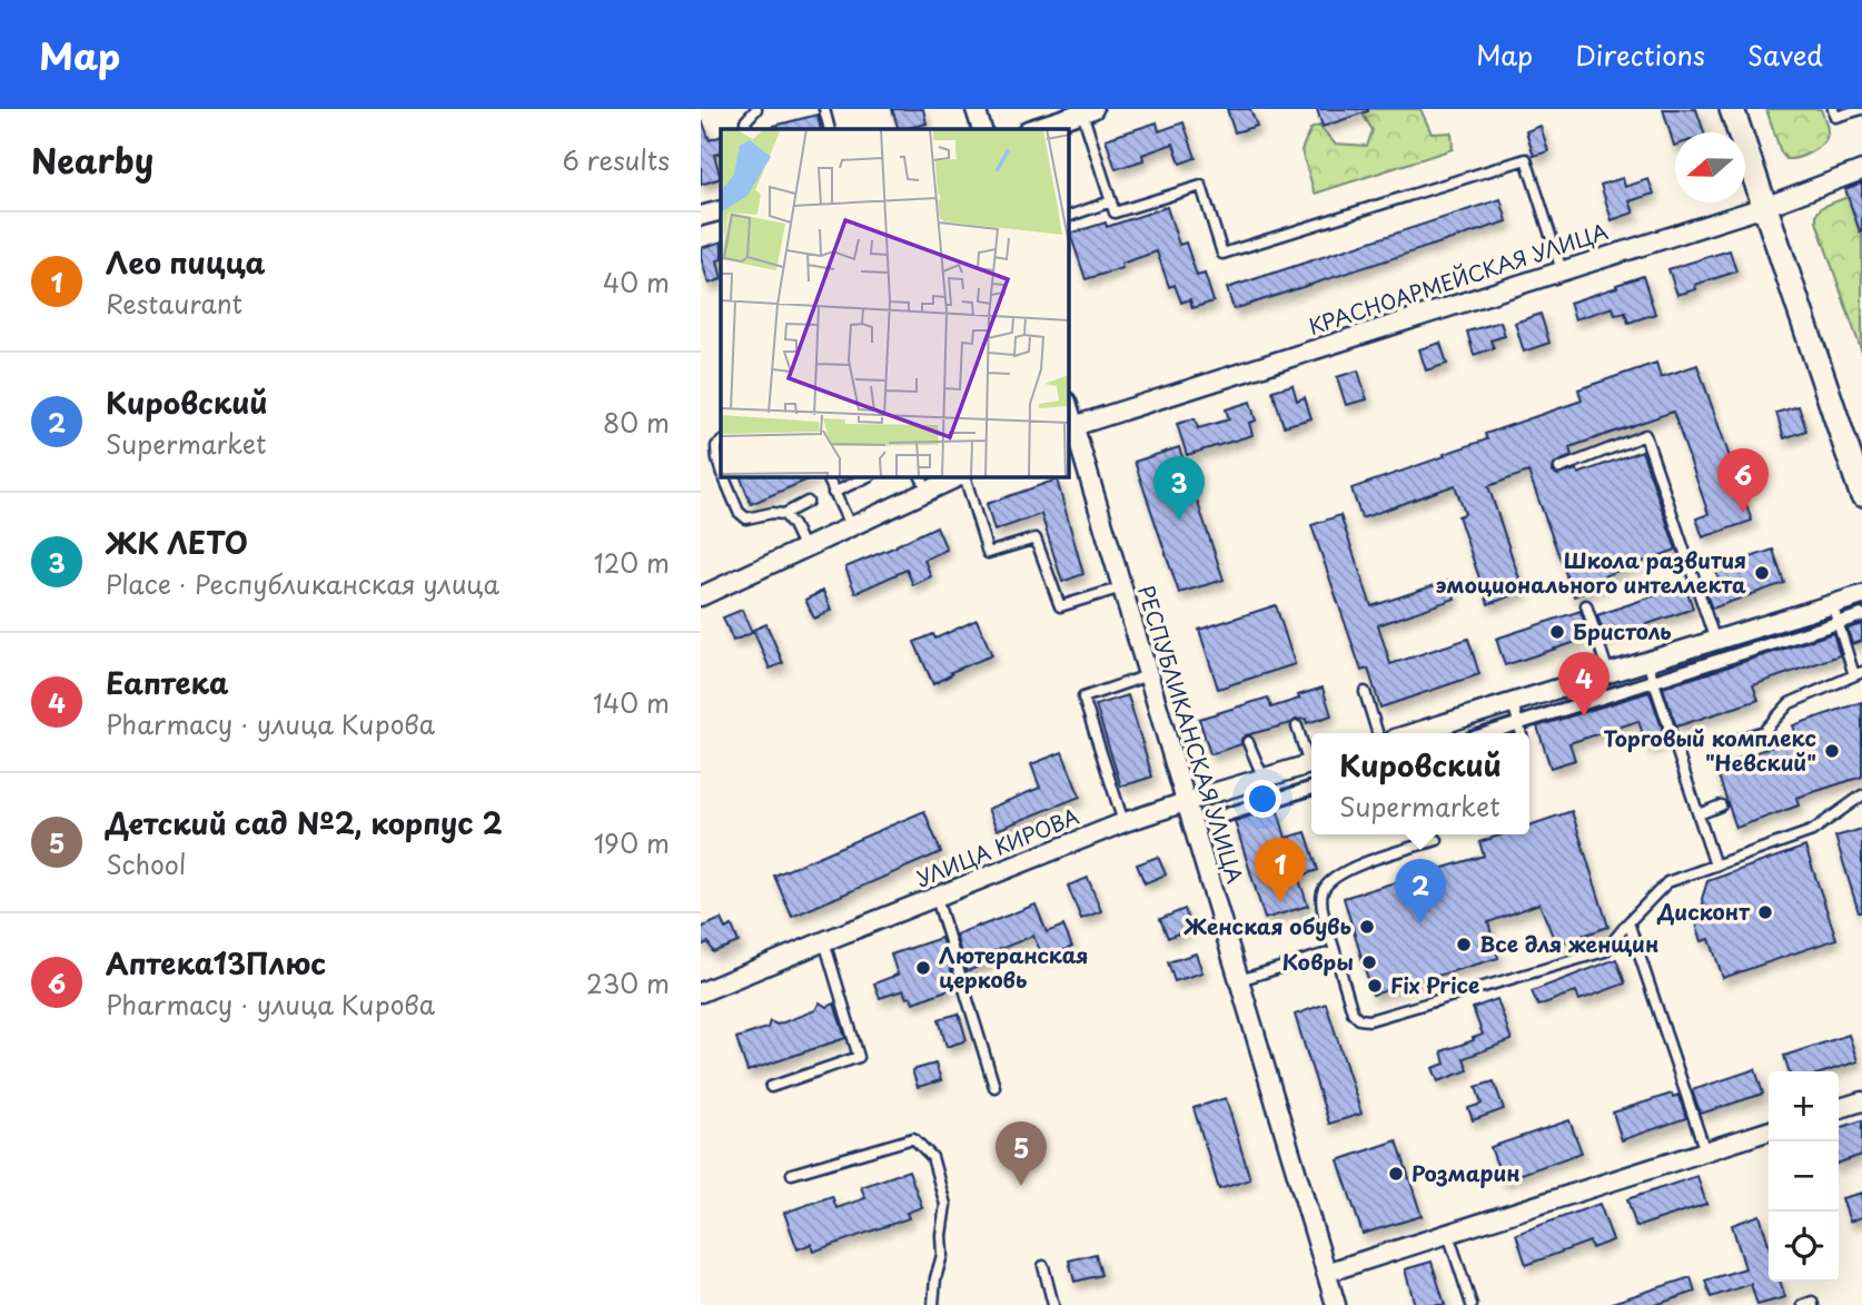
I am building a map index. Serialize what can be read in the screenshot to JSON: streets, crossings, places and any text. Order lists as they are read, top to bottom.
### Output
{
  "streets": {
    "street": ["КРАСНОАРМЕЙСКАЯ УЛИЦА", "РЕСПУБЛИКАНСКАЯ УЛИЦА", "УЛИЦА КИРОВА"]
  },
  "crossings": [
    ["КРАСНОАРМЕЙСКАЯ УЛИЦА", "РЕСПУБЛИКАНСКАЯ УЛИЦА"],
    ["РЕСПУБЛИКАНСКАЯ УЛИЦА", "УЛИЦА КИРОВА"]
  ],
  "places": [
    "Школа развития эмоционального интеллекта",
    "Бристоль",
    "Торговый комплекс \"Невский\"",
    "Дисконт",
    "Женская обувь",
    "Все для женщин",
    "Ковры",
    "Лютеранская церковь",
    "Fix Price",
    "Розмарин"
  ],
  "north": "left",
  "page": {
    "header": "Map",
    "nav": ["Map", "Directions", "Saved"],
    "heading": ["Nearby", "6 results"],
    "list": [
      {
        "mark": "1",
        "name": "Лео пицца",
        "note": "Restaurant",
        "value": "40 m"
      },
      {
        "mark": "2",
        "name": "Кировский",
        "note": "Supermarket",
        "value": "80 m"
      },
      {
        "mark": "3",
        "name": "ЖК ЛЕТО",
        "note": "Place · Республиканская улица",
        "value": "120 m"
      },
      {
        "mark": "4",
        "name": "Еаптека",
        "note": "Pharmacy · улица Кирова",
        "value": "140 m"
      },
      {
        "mark": "5",
        "name": "Детский сад №2, корпус 2",
        "note": "School",
        "value": "190 m"
      },
      {
        "mark": "6",
        "name": "Аптека13Плюс",
        "note": "Pharmacy · улица Кирова",
        "value": "230 m"
      }
    ],
    "pins": [
      "6",
      "3",
      "4",
      "1",
      "2",
      "5"
    ],
    "popup": ["Кировский", "Supermarket"],
    "map_buttons": ["+", "−"]
  }
}
